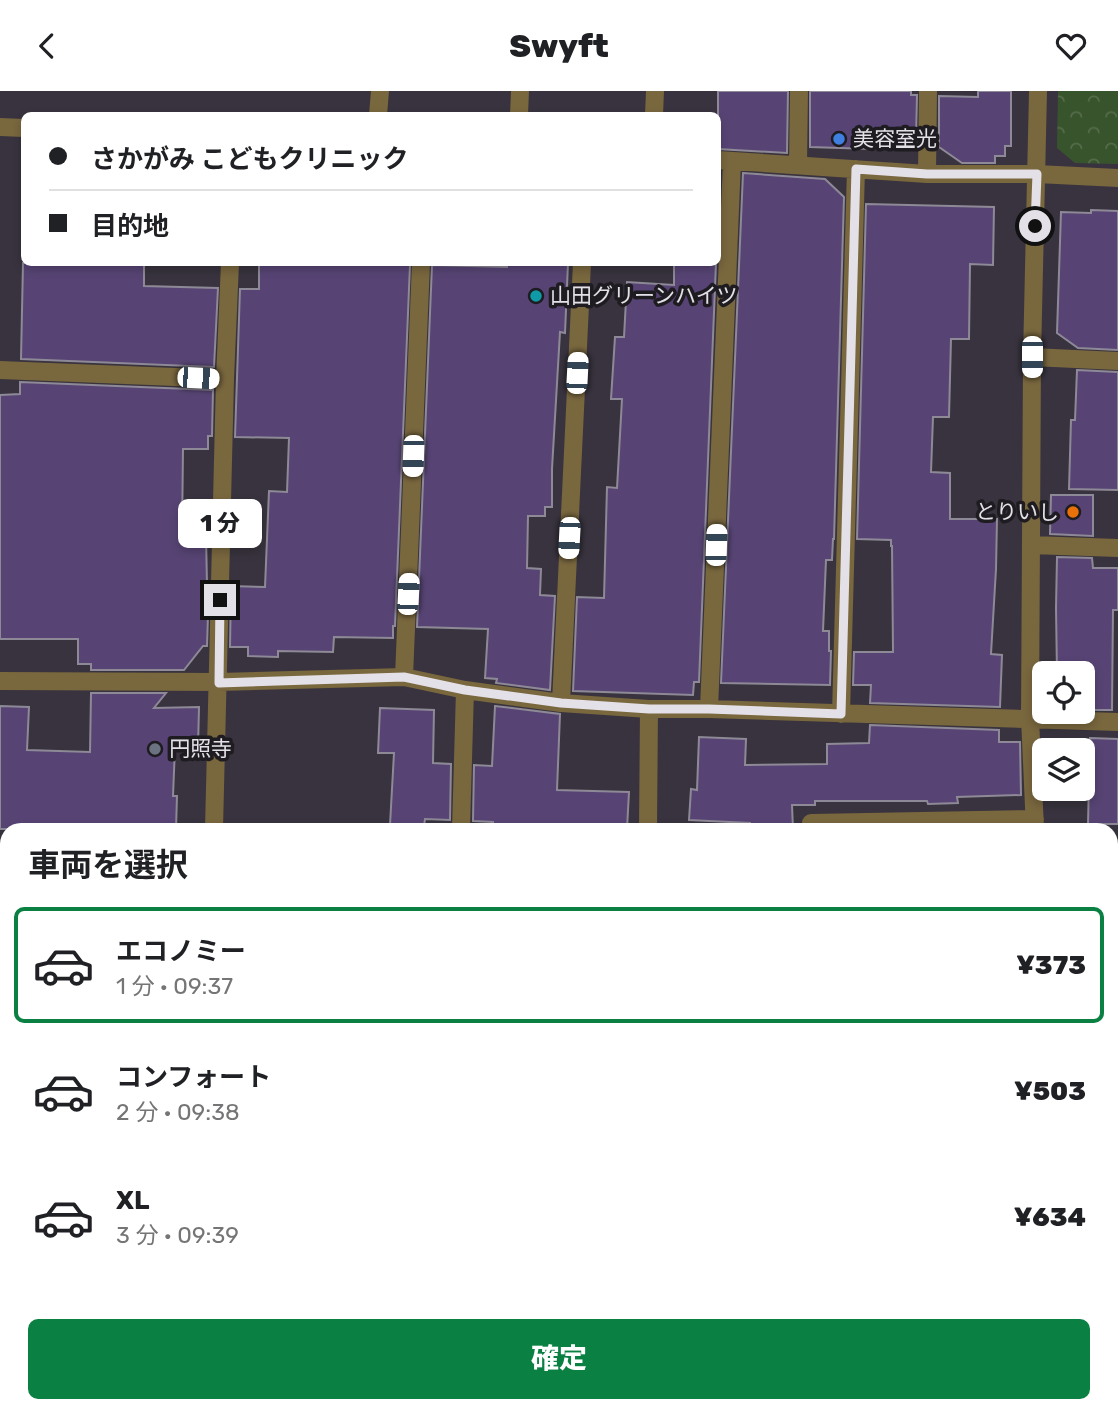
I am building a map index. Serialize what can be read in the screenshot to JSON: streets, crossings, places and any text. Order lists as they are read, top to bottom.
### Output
{
  "places": [
    "美容室光",
    "山田グリーンハイツ",
    "とりいし",
    "円照寺"
  ],
  "page": {
    "header": "Swyft",
    "banner": ["さかがみ こどもクリニック", "目的地"],
    "bubble": "1 分",
    "heading": "車両を選択",
    "list": [
      {
        "name": "エコノミー",
        "note": "1 分 · 09:37",
        "value": "¥373"
      },
      {
        "name": "コンフォート",
        "note": "2 分 · 09:38",
        "value": "¥503"
      },
      {
        "name": "XL",
        "note": "3 分 · 09:39",
        "value": "¥634"
      }
    ],
    "buttons": "確定"
  }
}
